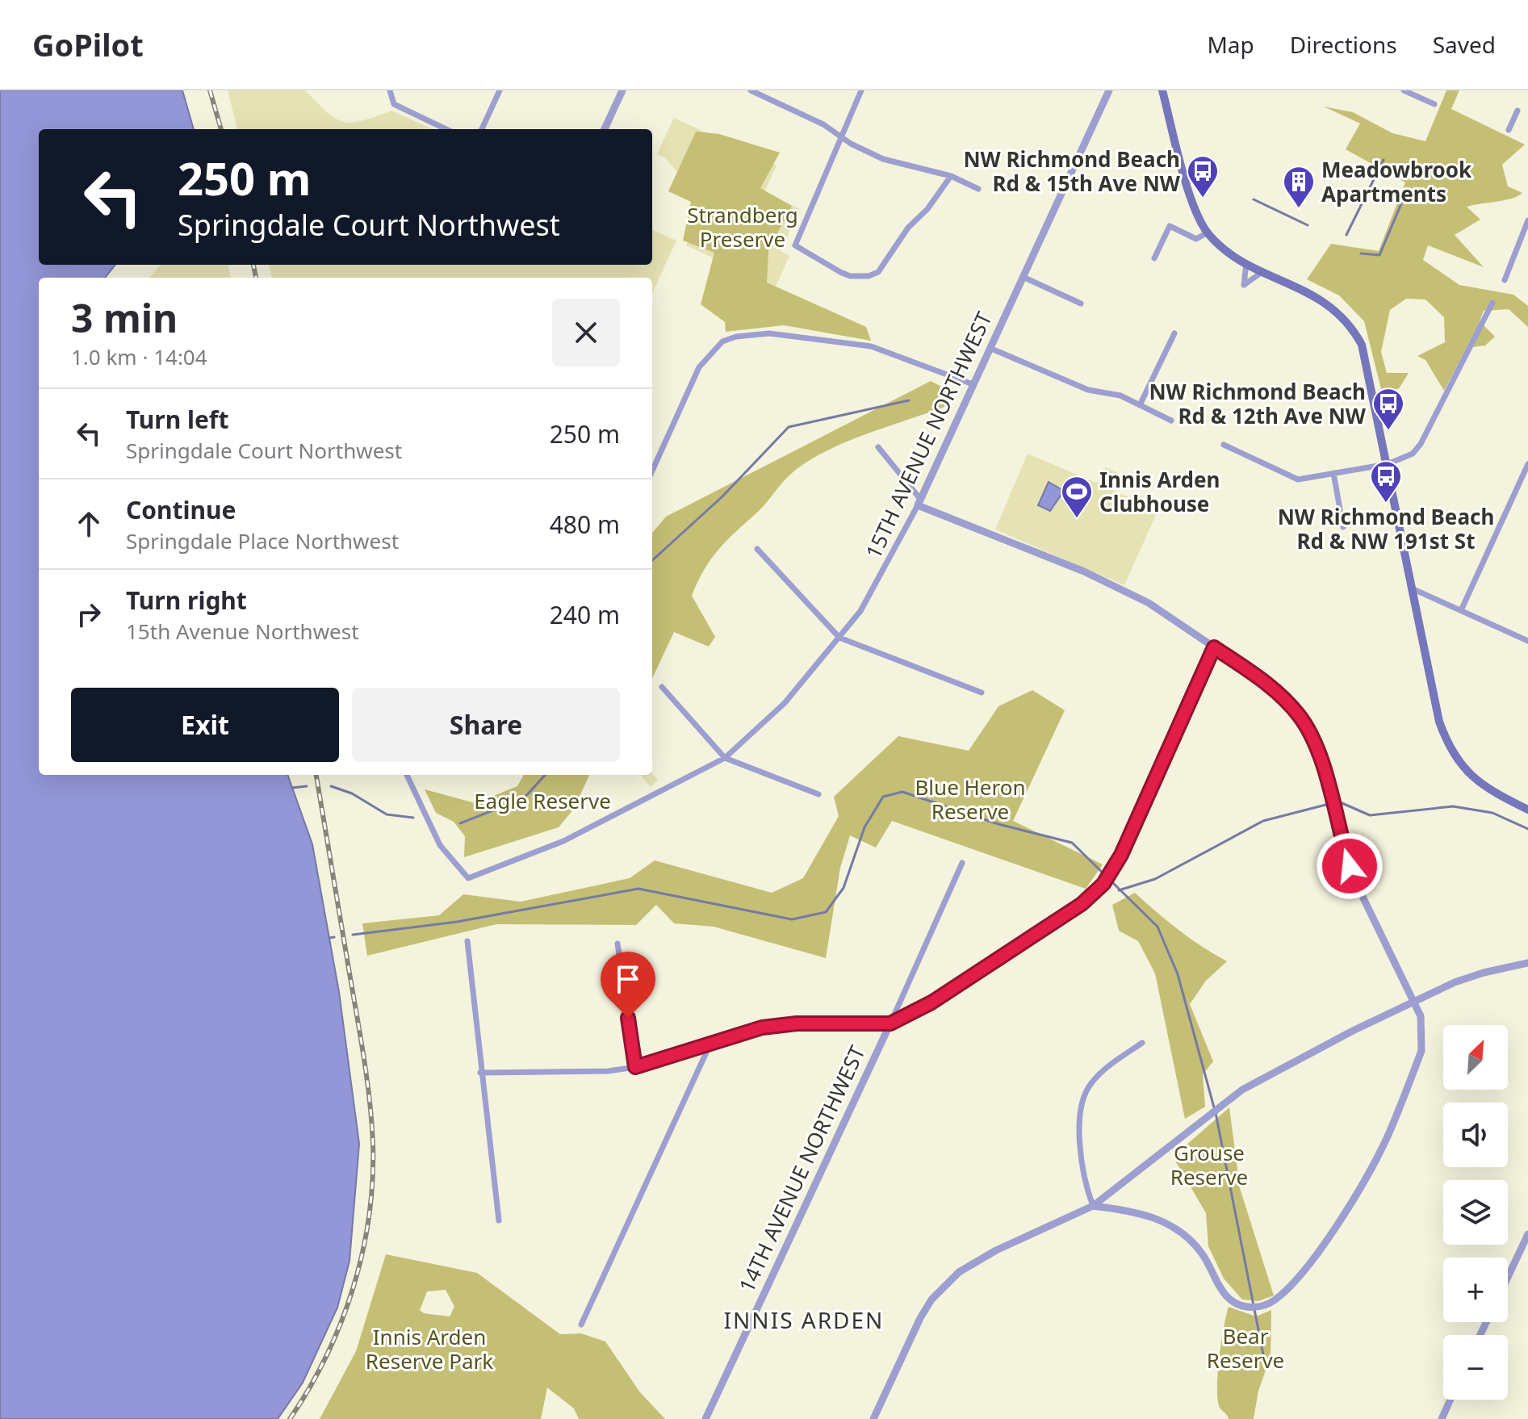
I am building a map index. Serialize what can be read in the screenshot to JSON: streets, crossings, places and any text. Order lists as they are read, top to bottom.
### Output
{
  "streets": {
    "street": ["15TH AVENUE NORTHWEST", "14TH AVENUE NORTHWEST"]
  },
  "districts": ["INNIS ARDEN"],
  "parks": [
    "Strandberg Preserve",
    "Blue Heron Reserve",
    "Eagle Reserve",
    "Grouse Reserve",
    "Bear Reserve",
    "Innis Arden Reserve Park"
  ],
  "places": {
    "bus stop": ["NW Richmond Beach Rd & 15th Ave NW", "NW Richmond Beach Rd & 12th Ave NW", "NW Richmond Beach Rd & NW 191st St"],
    "building": ["Meadowbrook Apartments"],
    "sports": ["Innis Arden Clubhouse"]
  },
  "north": "top right",
  "page": {
    "header": "GoPilot",
    "nav": ["Map", "Directions", "Saved"],
    "turn": ["250 m", "Springdale Court Northwest"],
    "heading": ["3 min", "1.0 km · 14:04"],
    "list": [
      {
        "name": "Turn left",
        "note": "Springdale Court Northwest",
        "value": "250 m"
      },
      {
        "name": "Continue",
        "note": "Springdale Place Northwest",
        "value": "480 m"
      },
      {
        "name": "Turn right",
        "note": "15th Avenue Northwest",
        "value": "240 m"
      }
    ],
    "buttons": ["Exit", "Share"],
    "map_buttons": ["+", "−"]
  }
}
